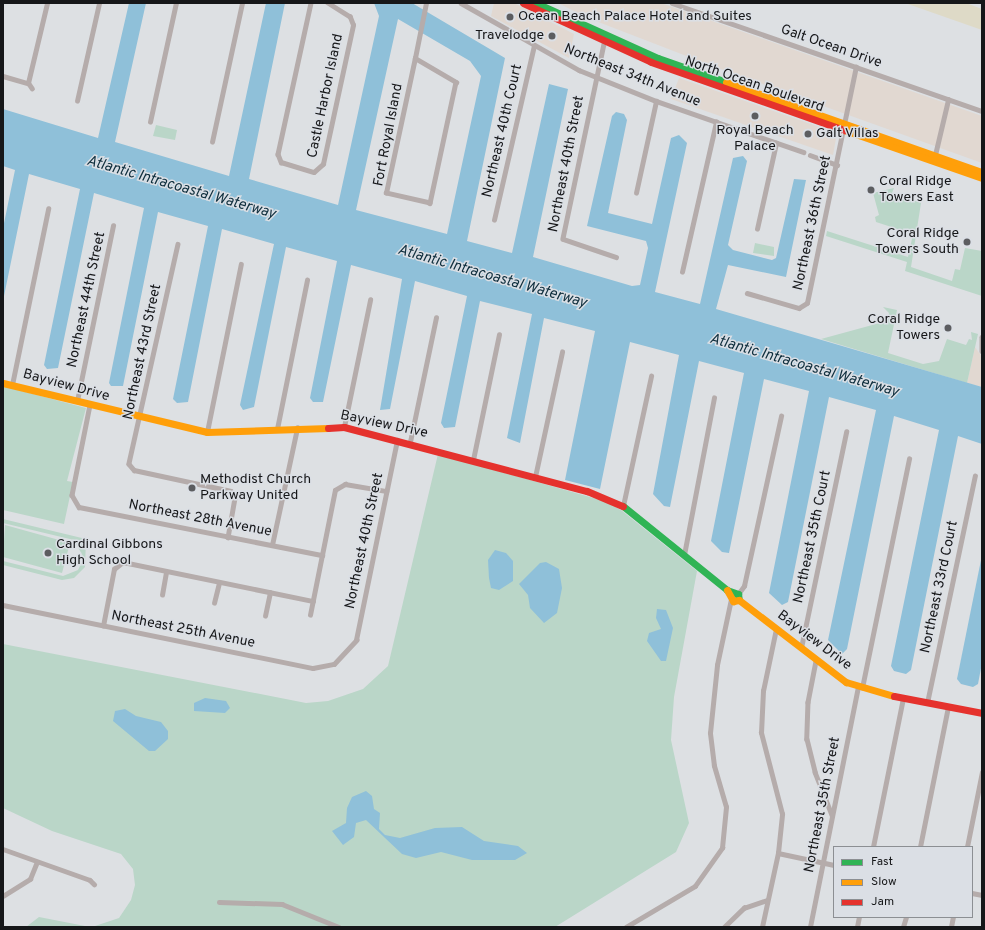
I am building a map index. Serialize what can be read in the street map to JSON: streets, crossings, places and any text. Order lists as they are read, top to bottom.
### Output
{
  "streets": {
    "street": [
      "Galt Ocean Drive",
      "Northeast 34th Avenue",
      "North Ocean Boulevard",
      "Castle Harbor Island",
      "Northeast 40th Court",
      "Fort Royal Island",
      "Northeast 40th Street",
      "Northeast 36th Street",
      "Northeast 44th Street",
      "Northeast 43rd Street",
      "Bayview Drive",
      "Northeast 28th Avenue",
      "Northeast 35th Court",
      "Northeast 33rd Court",
      "Northeast 25th Avenue",
      "Northeast 35th Street"
    ]
  },
  "crossings": [
    ["Galt Ocean Drive", "Northeast 36th Street"],
    ["Northeast 34th Avenue", "Northeast 40th Court"],
    ["Northeast 34th Avenue", "Northeast 40th Street"],
    ["North Ocean Boulevard", "Northeast 40th Street"],
    ["North Ocean Boulevard", "Northeast 36th Street"],
    ["Northeast 40th Street", "Bayview Drive"],
    ["Northeast 40th Street", "Northeast 25th Avenue"],
    ["Northeast 44th Street", "Bayview Drive"],
    ["Northeast 43rd Street", "Bayview Drive"],
    ["Northeast 43rd Street", "Northeast 28th Avenue"],
    ["Bayview Drive", "Northeast 28th Avenue"],
    ["Bayview Drive", "Northeast 35th Court"],
    ["Bayview Drive", "Northeast 33rd Court"],
    ["Bayview Drive", "Northeast 35th Street"]
  ],
  "water": ["Atlantic Intracoastal Waterway"],
  "places": [
    "Ocean Beach Palace Hotel and Suites",
    "Travelodge",
    "Royal Beach Palace",
    "Galt Villas",
    "Coral Ridge Towers East",
    "Coral Ridge Towers South",
    "Coral Ridge Towers",
    "Methodist Church Parkway United",
    "Cardinal Gibbons High School"
  ],
  "legend": ["Fast", "Slow", "Jam"]
}
